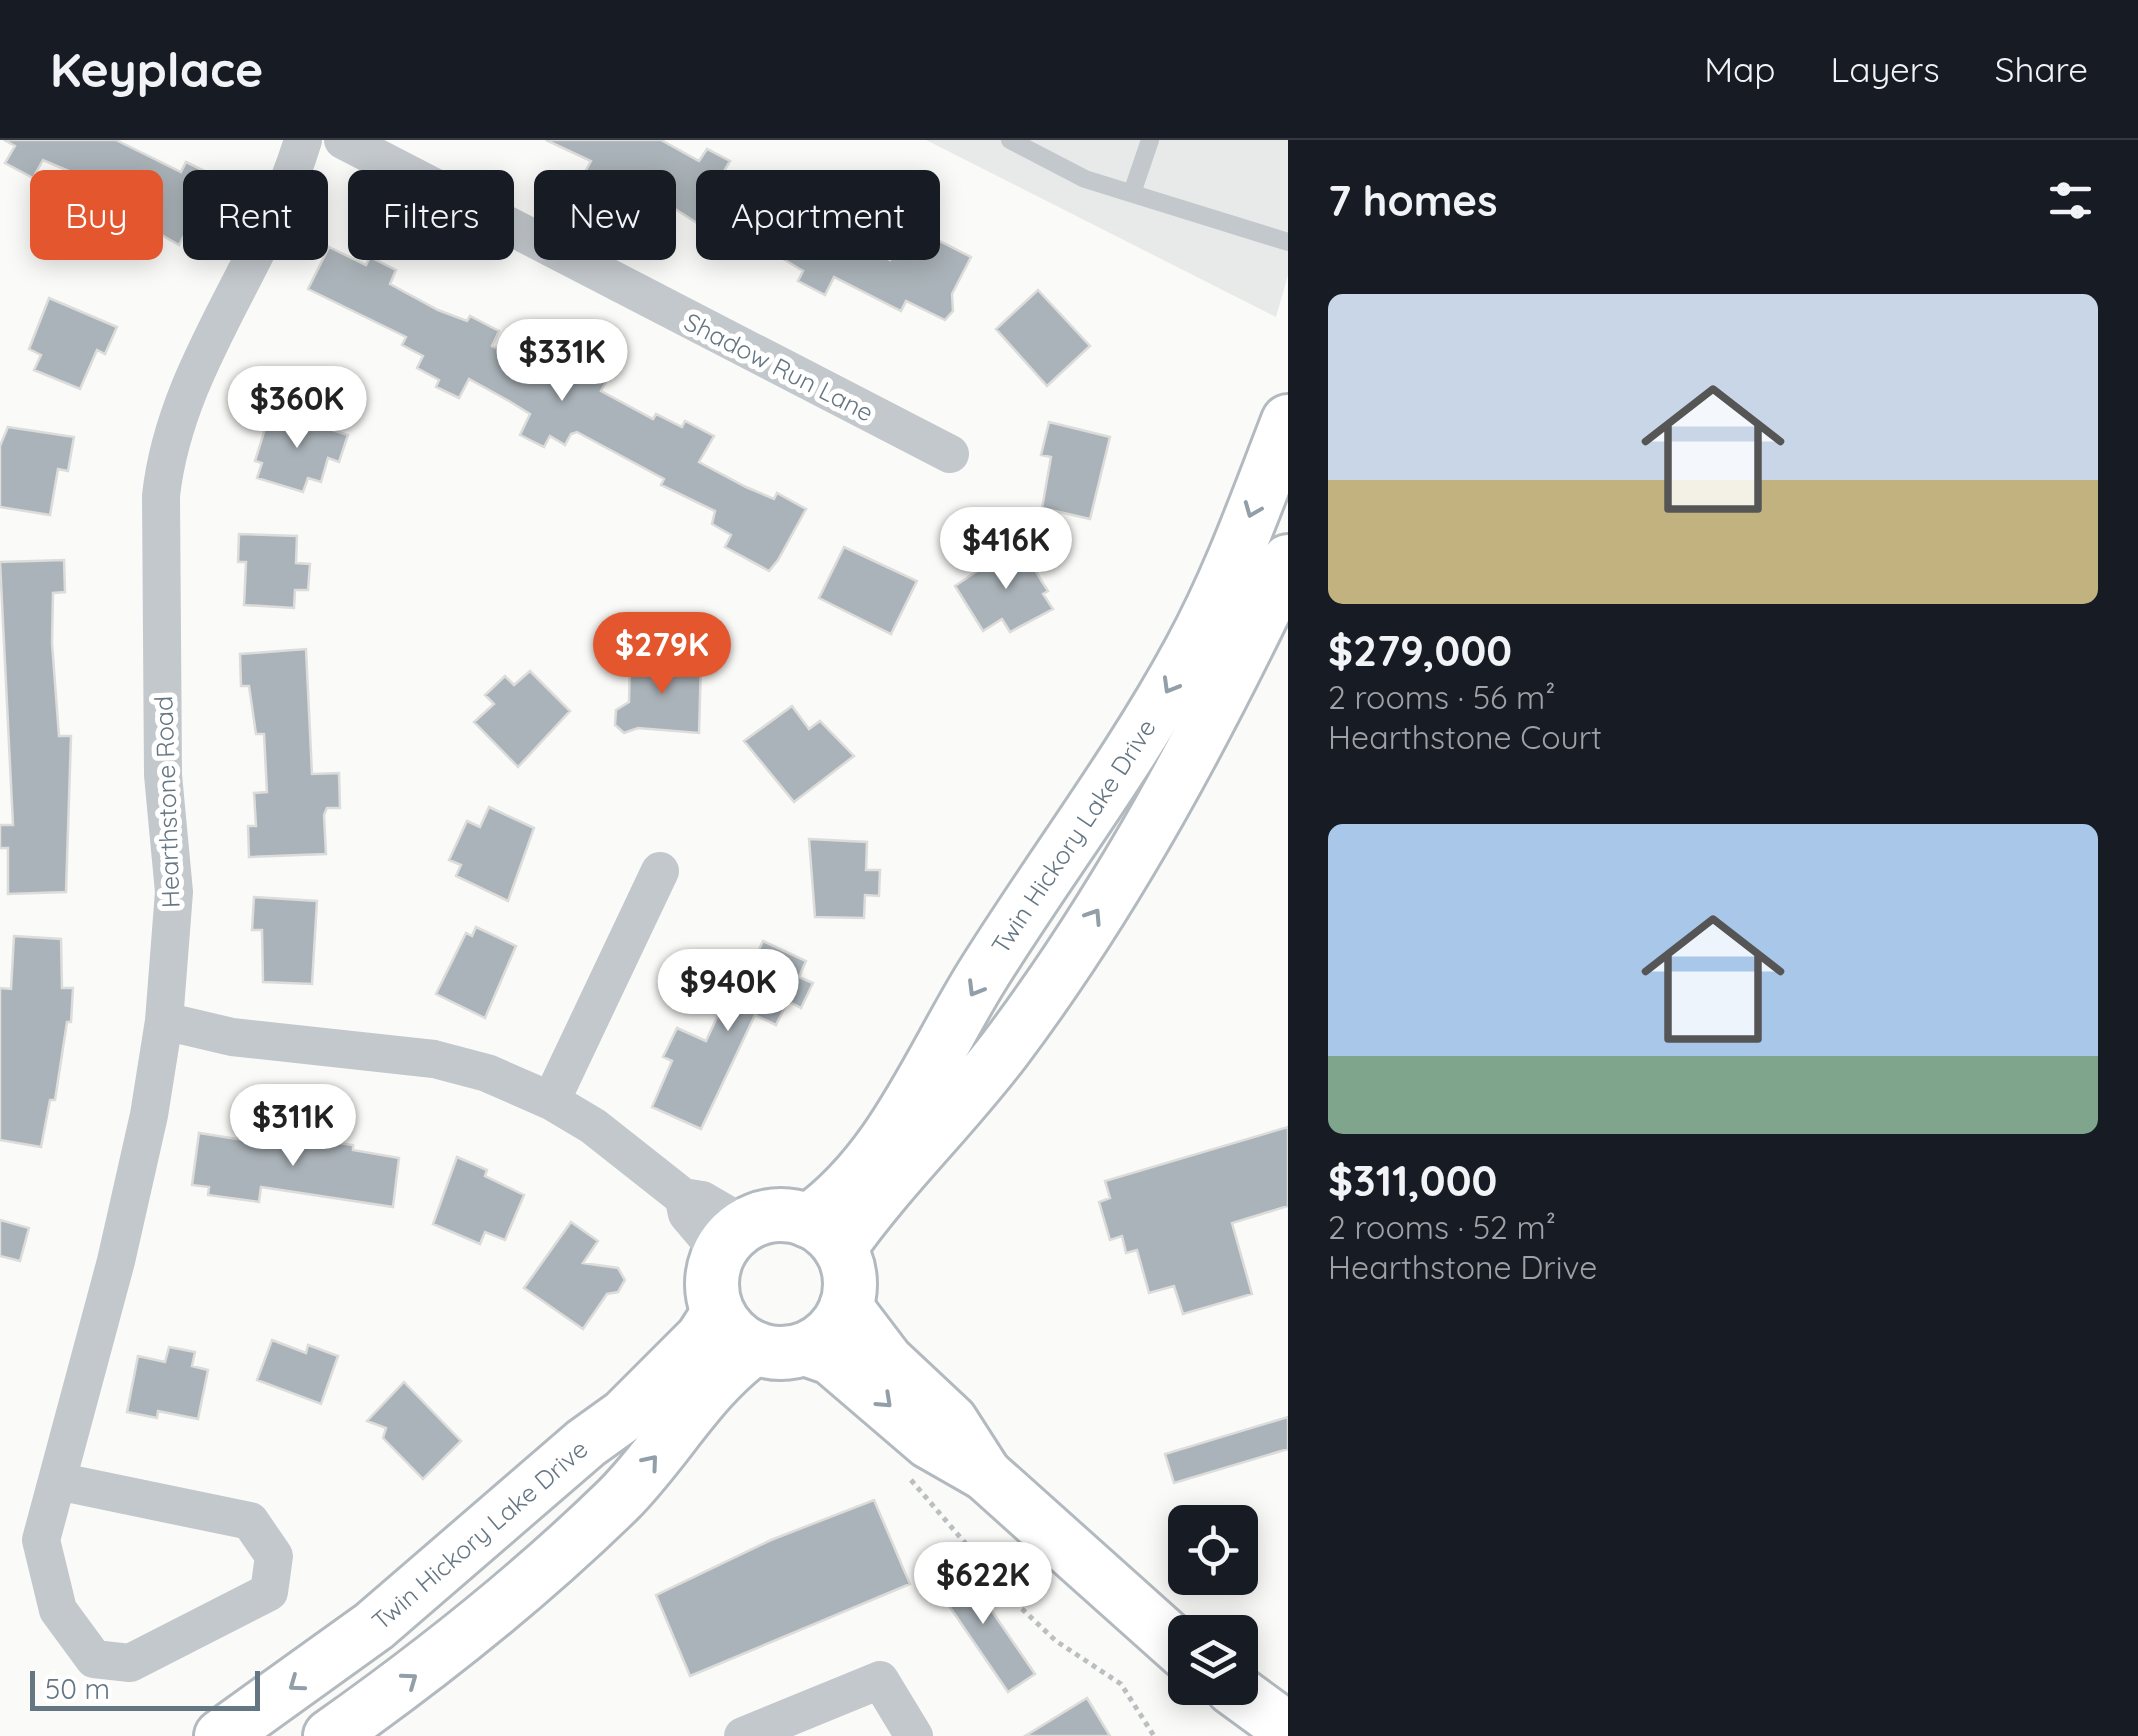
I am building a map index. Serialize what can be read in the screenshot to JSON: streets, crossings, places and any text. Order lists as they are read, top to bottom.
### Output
{
  "streets": {
    "street": ["Shadow Run Lane", "Hearthstone Road", "Twin Hickory Lake Drive"]
  },
  "scale_bar": "50 m",
  "page": {
    "header": "Keyplace",
    "nav": ["Map", "Layers", "Share"],
    "heading": "7 homes",
    "chip": [
      "Buy",
      "Rent",
      "Filters",
      "New",
      "Apartment"
    ],
    "list": [
      {
        "name": "$279,000",
        "note": "2 rooms · 56 m² · Hearthstone Court"
      },
      {
        "name": "$311,000",
        "note": "2 rooms · 52 m² · Hearthstone Drive"
      }
    ],
    "price": [
      "$331K",
      "$360K",
      "$416K",
      "$279K",
      "$940K",
      "$311K",
      "$622K"
    ],
    "scale": "50 m"
  }
}
